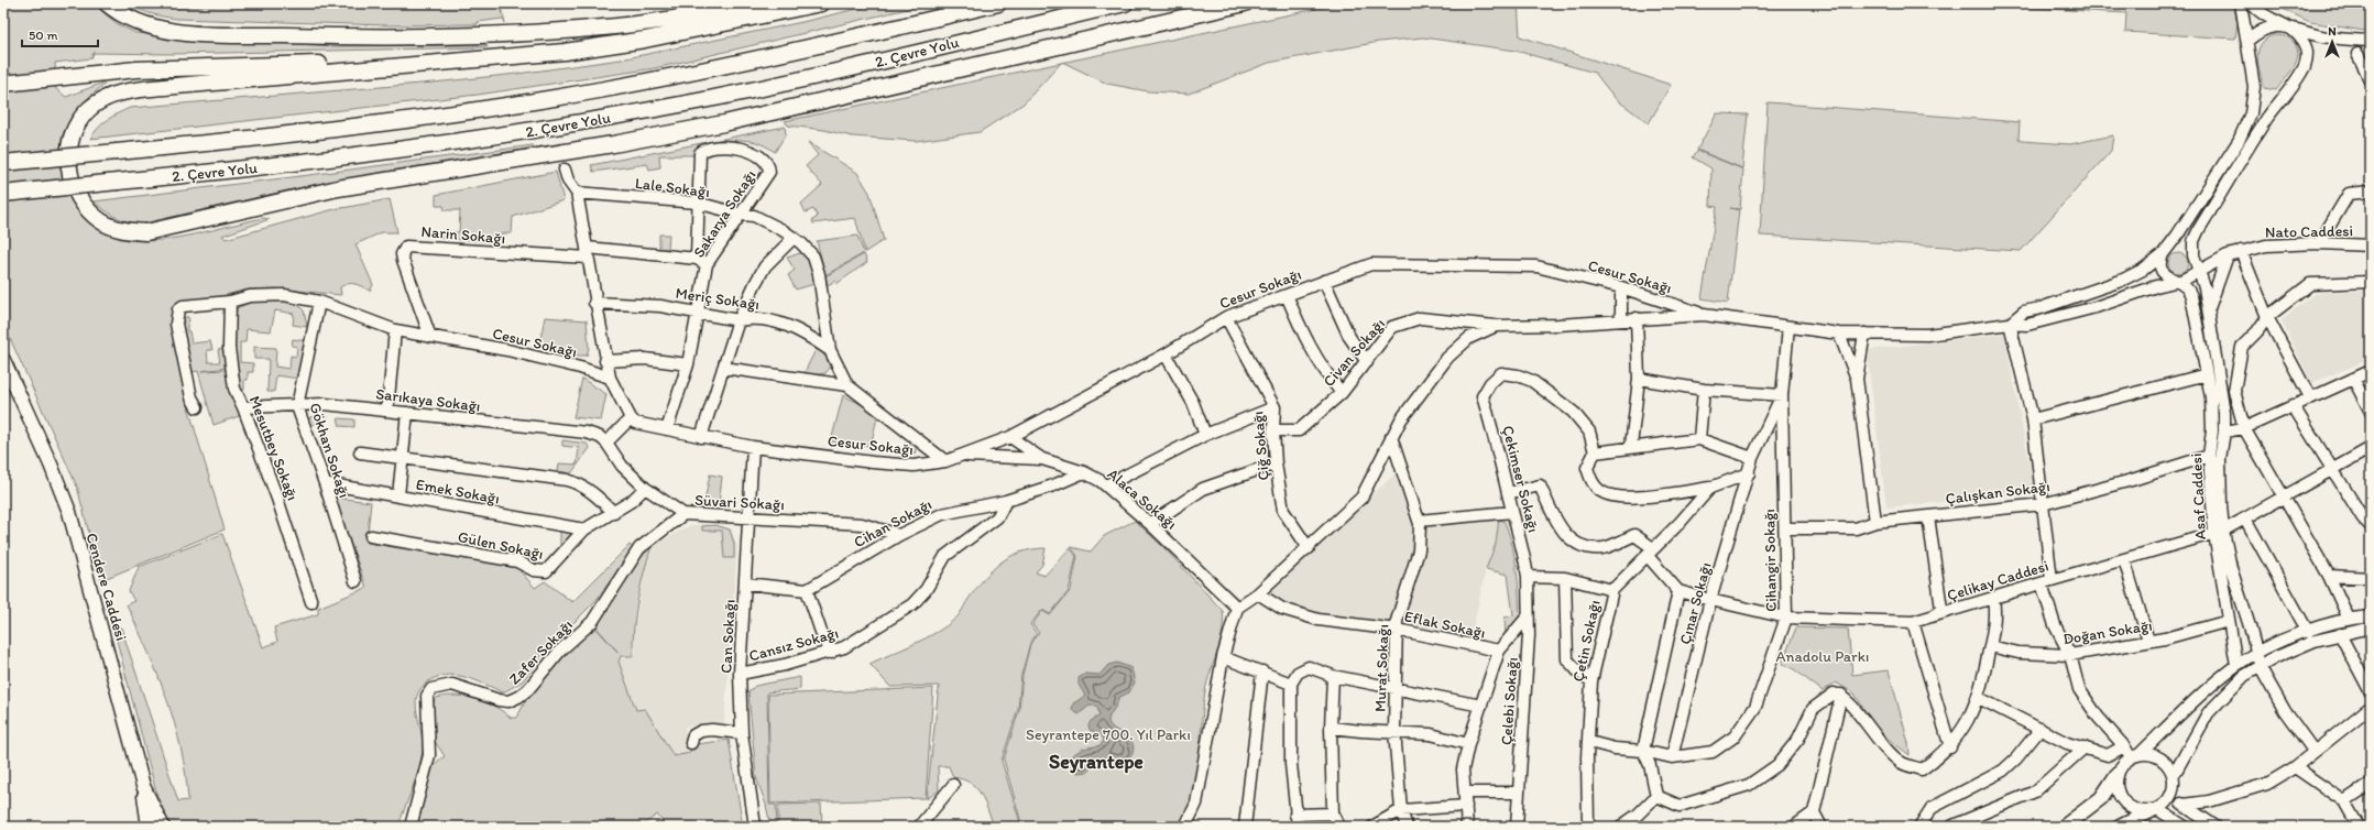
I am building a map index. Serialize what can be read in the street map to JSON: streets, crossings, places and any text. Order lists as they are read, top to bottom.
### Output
{
  "streets": {
    "highway": ["2. Çevre Yolu"],
    "main road": ["Cendere Caddesi"],
    "street": [
      "Lale Sokağı",
      "Sakarya Sokağı",
      "Nato Caddesi",
      "Narin Sokağı",
      "Cesur Sokağı",
      "Meriç Sokağı",
      "Civan Sokağı",
      "Sarıkaya Sokağı",
      "Çiğ Sokağı",
      "Mesutbey Sokağı",
      "Gökhan Sokağı",
      "Çekimser Sokağı",
      "Emek Sokağı",
      "Çalışkan Sokağı",
      "Asaf Caddesi",
      "Alaca Sokağı",
      "Süvari Sokağı",
      "Cihan Sokağı",
      "Gülen Sokağı",
      "Cihangir Sokağı",
      "Çelikay Caddesi",
      "Çınar Sokağı",
      "Eflak Sokağı",
      "Doğan Sokağı",
      "Can Sokağı",
      "Çetin Sokağı",
      "Cansız Sokağı",
      "Zafer Sokağı",
      "Murat Sokağı",
      "Çelebi Sokağı"
    ]
  },
  "crossings": [
    ["Lale Sokağı", "Sakarya Sokağı"],
    ["Lale Sokağı", "Meriç Sokağı"],
    ["Sakarya Sokağı", "Cesur Sokağı"],
    ["Sakarya Sokağı", "Meriç Sokağı"],
    ["Nato Caddesi", "Cesur Sokağı"],
    ["Nato Caddesi", "Civan Sokağı"],
    ["Nato Caddesi", "Asaf Caddesi"],
    ["Nato Caddesi", "Cihangir Sokağı"],
    ["Narin Sokağı", "Cesur Sokağı"],
    ["Cesur Sokağı", "Civan Sokağı"],
    ["Cesur Sokağı", "Çiğ Sokağı"],
    ["Cesur Sokağı", "Mesutbey Sokağı"],
    ["Cesur Sokağı", "Gökhan Sokağı"],
    ["Cesur Sokağı", "Alaca Sokağı"],
    ["Cesur Sokağı", "Can Sokağı"],
    ["Civan Sokağı", "Çiğ Sokağı"],
    ["Sarıkaya Sokağı", "Mesutbey Sokağı"],
    ["Sarıkaya Sokağı", "Gökhan Sokağı"],
    ["Sarıkaya Sokağı", "Süvari Sokağı"],
    ["Gökhan Sokağı", "Emek Sokağı"],
    ["Çekimser Sokağı", "Çelebi Sokağı"],
    ["Emek Sokağı", "Gülen Sokağı"],
    ["Çalışkan Sokağı", "Asaf Caddesi"],
    ["Çalışkan Sokağı", "Cihangir Sokağı"],
    ["Asaf Caddesi", "Çelikay Caddesi"],
    ["Asaf Caddesi", "Doğan Sokağı"],
    ["Alaca Sokağı", "Cihan Sokağı"],
    ["Süvari Sokağı", "Cihan Sokağı"],
    ["Süvari Sokağı", "Gülen Sokağı"],
    ["Süvari Sokağı", "Can Sokağı"],
    ["Süvari Sokağı", "Zafer Sokağı"],
    ["Cihan Sokağı", "Cansız Sokağı"],
    ["Cihangir Sokağı", "Çelikay Caddesi"],
    ["Cihangir Sokağı", "Çınar Sokağı"],
    ["Cihangir Sokağı", "Çetin Sokağı"],
    ["Çelikay Caddesi", "Çınar Sokağı"],
    ["Çınar Sokağı", "Çetin Sokağı"],
    ["Eflak Sokağı", "Murat Sokağı"],
    ["Can Sokağı", "Cansız Sokağı"]
  ],
  "districts": ["Seyrantepe"],
  "parks": ["Anadolu Parkı", "Seyrantepe 700. Yıl Parkı"],
  "scale_bar": "50 m",
  "north": "top"
}
